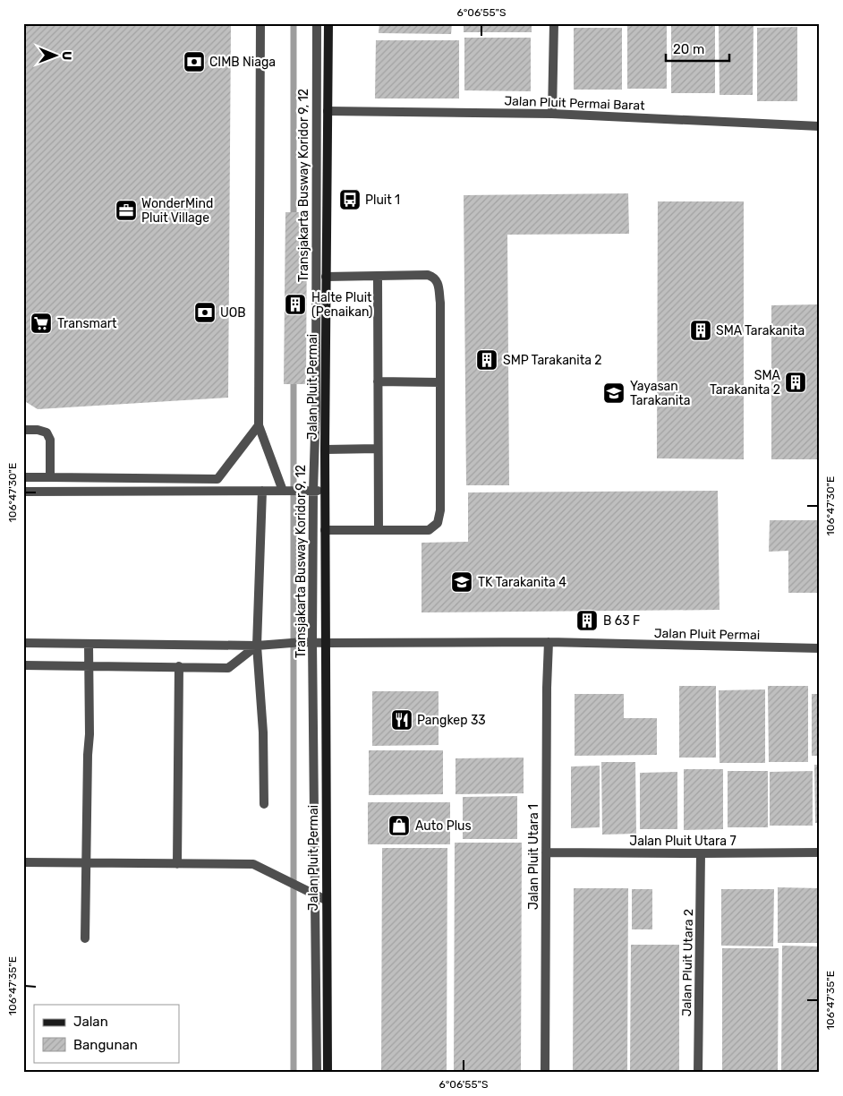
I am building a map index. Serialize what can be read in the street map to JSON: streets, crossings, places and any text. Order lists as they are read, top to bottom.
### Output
{
  "streets": {
    "street": [
      "Jalan Pluit Permai Barat",
      "Transjakarta Busway Koridor 9, 12",
      "Jalan Pluit Permai",
      "Jalan Pluit Utara 7",
      "Jalan Pluit Utara 1",
      "Jalan Pluit Utara 2"
    ]
  },
  "crossings": [
    ["Jalan Pluit Permai Barat", "Jalan Pluit Permai"],
    ["Transjakarta Busway Koridor 9, 12", "Jalan Pluit Permai"],
    ["Jalan Pluit Permai", "Jalan Pluit Utara 1"],
    ["Jalan Pluit Utara 7", "Jalan Pluit Utara 1"],
    ["Jalan Pluit Utara 7", "Jalan Pluit Utara 2"]
  ],
  "places": {
    "bank": ["CIMB Niaga", "UOB"],
    "bus stop": ["Pluit 1"],
    "office": ["WonderMind Pluit Village"],
    "building": [
      "Halte Pluit (Penaikan)",
      "SMA Tarakanita",
      "SMP Tarakanita 2",
      "SMA Tarakanita 2",
      "B 63 F"
    ],
    "supermarket": ["Transmart"],
    "school or university": ["Yayasan Tarakanita", "TK Tarakanita 4"],
    "restaurant": ["Pangkep 33"],
    "shop": ["Auto Plus"]
  },
  "legend": ["Jalan", "Bangunan"],
  "scale_bar": "20 m",
  "north": "right",
  "coordinates": ["6°06'55\"S", "106°47'30\"E", "106°47'35\"E"]
}
